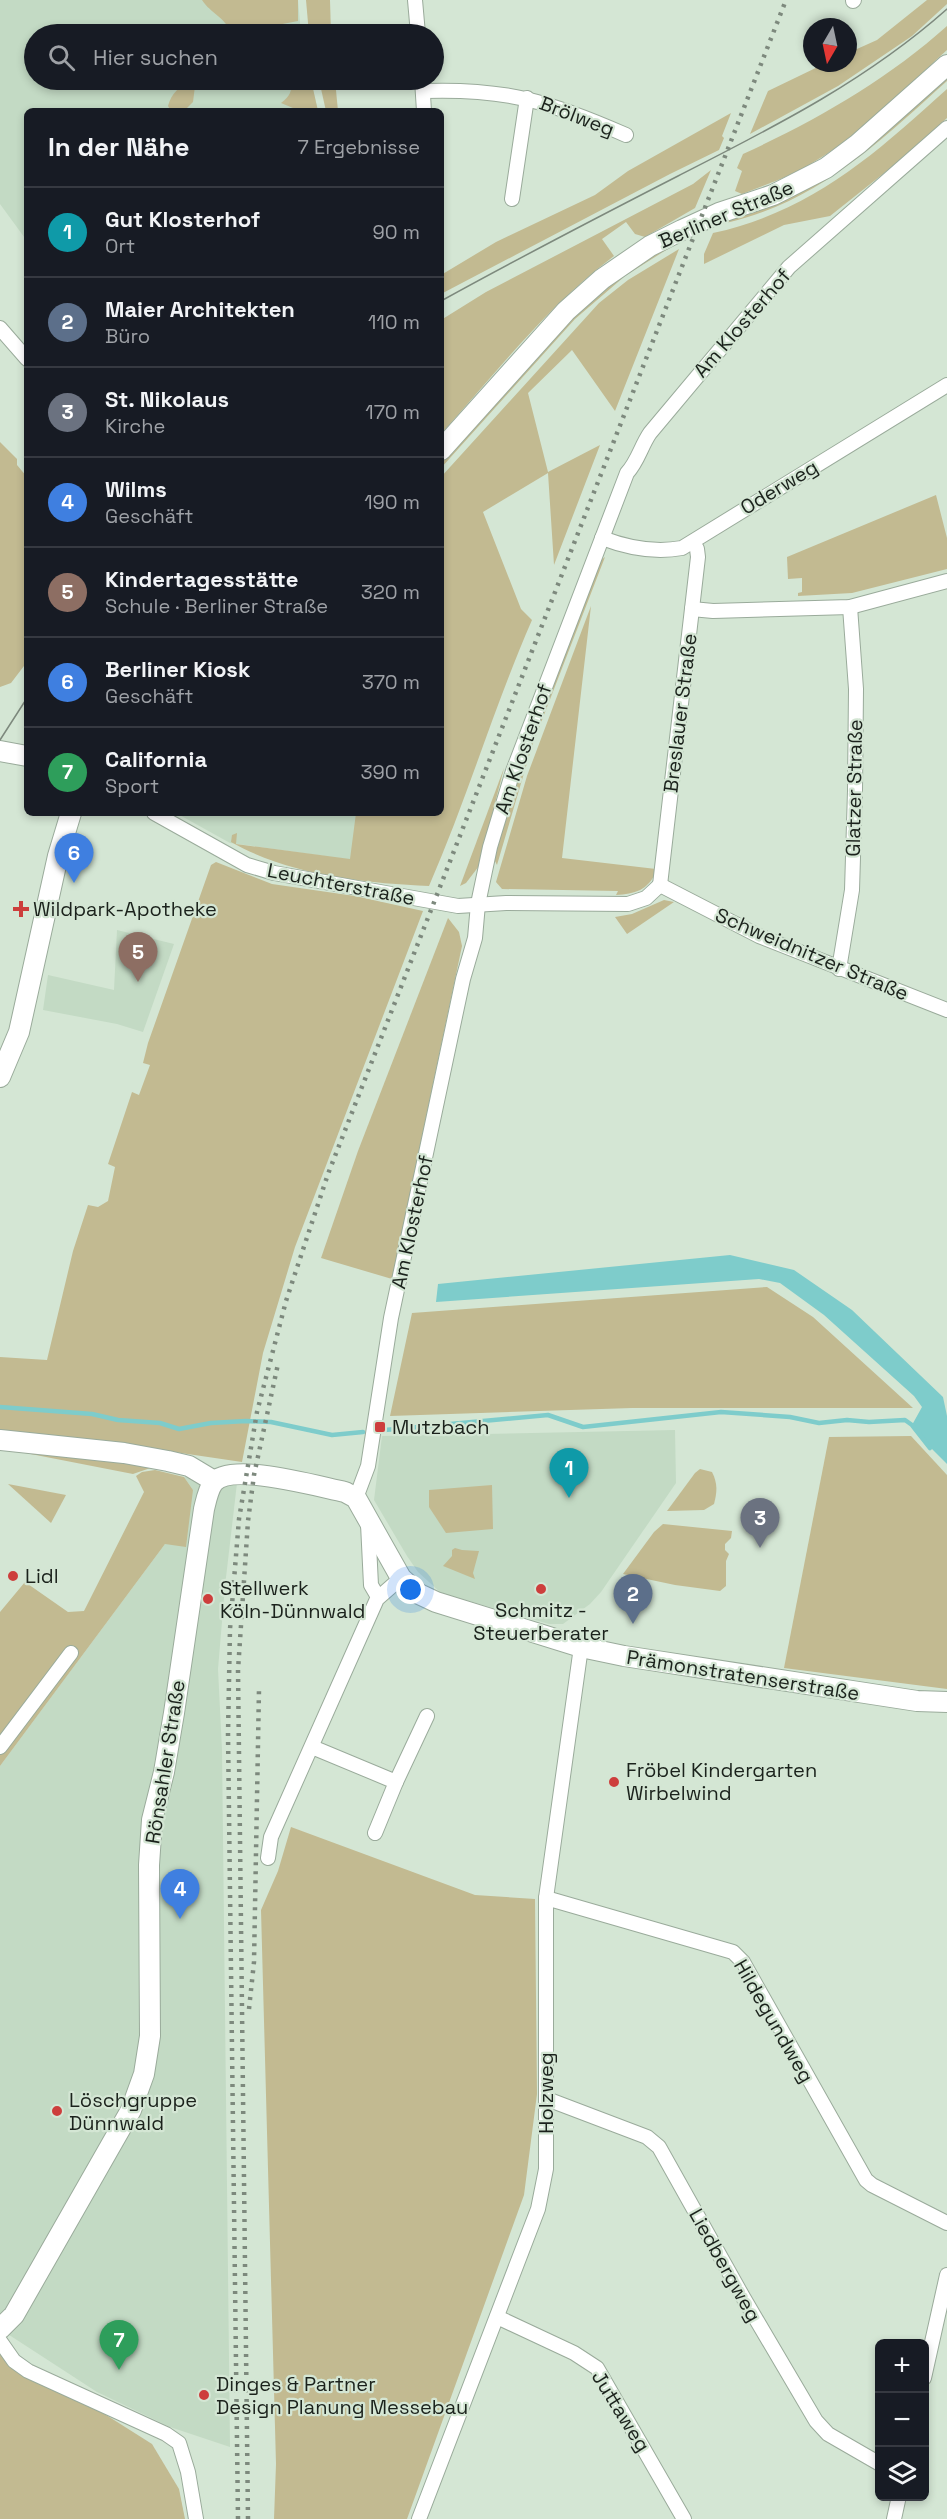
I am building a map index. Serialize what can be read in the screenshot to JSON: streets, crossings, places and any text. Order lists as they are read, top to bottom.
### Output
{
  "streets": {
    "main road": ["Berliner Straße", "Prämonstratenserstraße", "Rönsahler Straße"],
    "street": [
      "Brölweg",
      "Am Klosterhof",
      "Oderweg",
      "Breslauer Straße",
      "Glatzer Straße",
      "Leuchterstraße",
      "Schweidnitzer Straße",
      "Hildegundweg",
      "Holzweg",
      "Liedbergweg",
      "Juttaweg"
    ]
  },
  "crossings": [
    ["Am Klosterhof", "Oderweg"],
    ["Am Klosterhof", "Leuchterstraße"],
    ["Am Klosterhof", "Prämonstratenserstraße"],
    ["Oderweg", "Breslauer Straße"],
    ["Breslauer Straße", "Schweidnitzer Straße"],
    ["Glatzer Straße", "Schweidnitzer Straße"],
    ["Prämonstratenserstraße", "Holzweg"],
    ["Hildegundweg", "Holzweg"],
    ["Holzweg", "Liedbergweg"],
    ["Holzweg", "Juttaweg"]
  ],
  "places": {
    "health": ["Wildpark-Apotheke"],
    "transit": ["Mutzbach"],
    "other": [
      "Lidl",
      "Schmitz - Steuerberater",
      "Stellwerk Köln-Dünnwald",
      "Fröbel Kindergarten Wirbelwind",
      "Löschgruppe Dünnwald",
      "Dinges & Partner Design Planung Messebau"
    ]
  },
  "north": "bottom",
  "page": {
    "search": "Hier suchen",
    "heading": ["In der Nähe", "7 Ergebnisse"],
    "list": [
      {
        "mark": "1",
        "name": "Gut Klosterhof",
        "note": "Ort",
        "value": "90 m"
      },
      {
        "mark": "2",
        "name": "Maier Architekten",
        "note": "Büro",
        "value": "110 m"
      },
      {
        "mark": "3",
        "name": "St. Nikolaus",
        "note": "Kirche",
        "value": "170 m"
      },
      {
        "mark": "4",
        "name": "Wilms",
        "note": "Geschäft",
        "value": "190 m"
      },
      {
        "mark": "5",
        "name": "Kindertagesstätte",
        "note": "Schule · Berliner Straße",
        "value": "320 m"
      },
      {
        "mark": "6",
        "name": "Berliner Kiosk",
        "note": "Geschäft",
        "value": "370 m"
      },
      {
        "mark": "7",
        "name": "California",
        "note": "Sport",
        "value": "390 m"
      }
    ],
    "pins": [
      "6",
      "5",
      "1",
      "3",
      "2",
      "4",
      "7"
    ],
    "map_buttons": ["+", "−"]
  }
}
